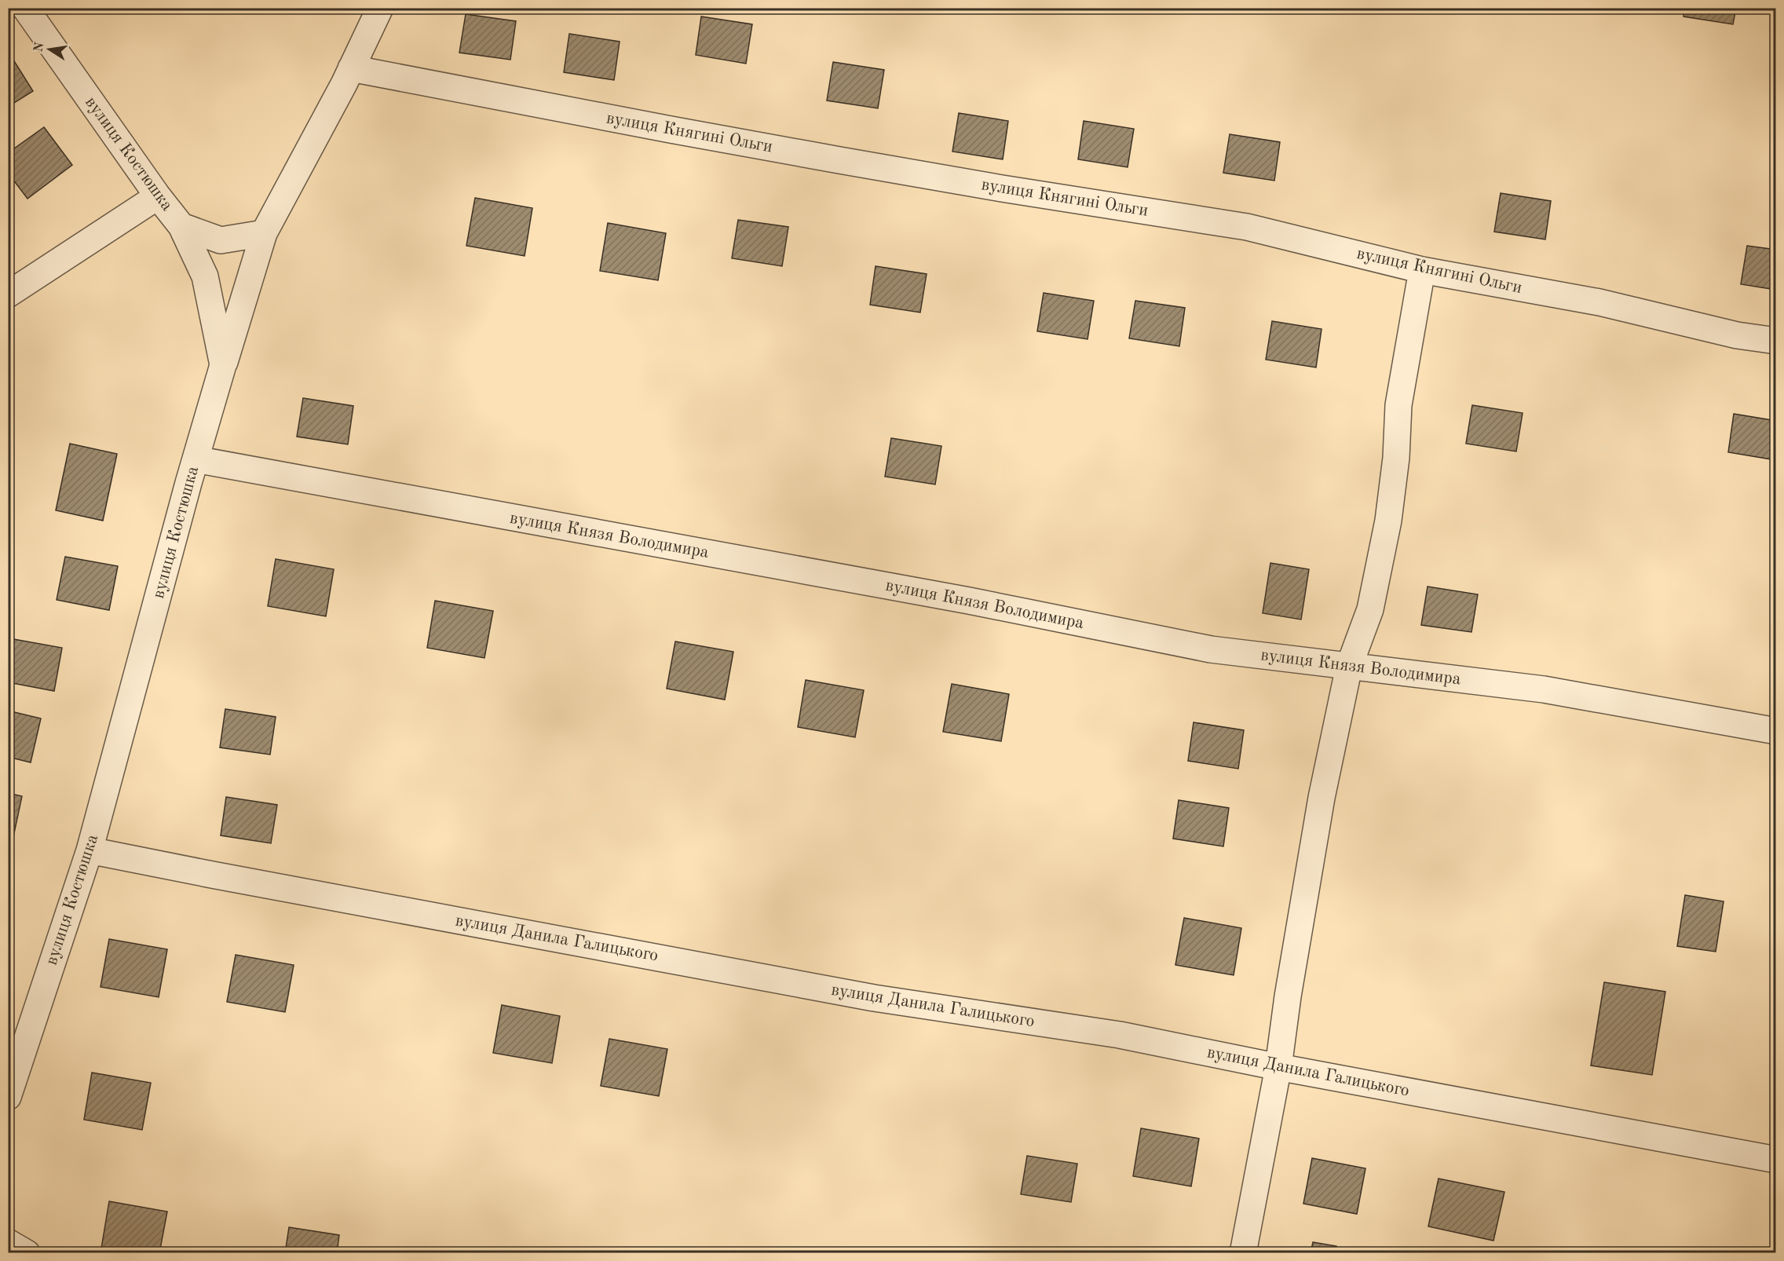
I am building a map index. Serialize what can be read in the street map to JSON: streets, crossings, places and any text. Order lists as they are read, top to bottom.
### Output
{
  "streets": {
    "street": [
      "вулиця Княгині Ольги",
      "вулиця Костюшка",
      "вулиця Князя Володимира",
      "вулиця Данила Галицького"
    ]
  },
  "crossings": [
    ["вулиця Костюшка", "вулиця Князя Володимира"],
    ["вулиця Костюшка", "вулиця Данила Галицького"]
  ],
  "north": "left"
}
